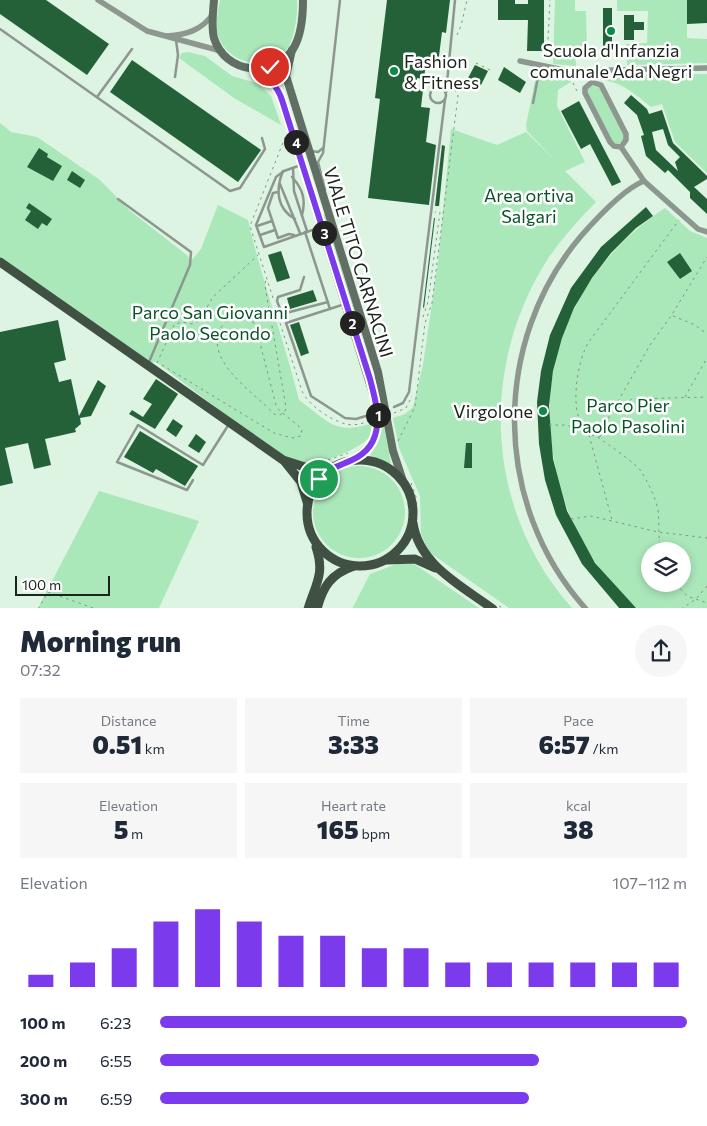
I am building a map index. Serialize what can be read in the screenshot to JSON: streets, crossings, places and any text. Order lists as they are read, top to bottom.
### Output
{
  "streets": {
    "main road": ["VIALE TITO CARNACINI"]
  },
  "parks": ["Area ortiva Salgari", "Parco San Giovanni Paolo Secondo", "Parco Pier Paolo Pasolini"],
  "places": ["Scuola d'Infanzia comunale Ada Negri", "Fashion & Fitness", "Virgolone"],
  "scale_bar": "100 m",
  "page": {
    "pins": [
      "4",
      "3",
      "2",
      "1"
    ],
    "scale": "100 m",
    "heading": ["Morning run", "07:32"],
    "stats": [
      ["Distance", "0.51 km"],
      ["Time", "3:33"],
      ["Pace", "6:57 /km"],
      ["Elevation", "5 m"],
      ["Heart rate", "165 bpm"],
      ["kcal", "38"]
    ],
    "chart": ["Elevation", "107–112 m"],
    "list": [
      {
        "name": "100 m",
        "note": "6:23"
      },
      {
        "name": "200 m",
        "note": "6:55"
      },
      {
        "name": "300 m",
        "note": "6:59"
      }
    ]
  }
}
